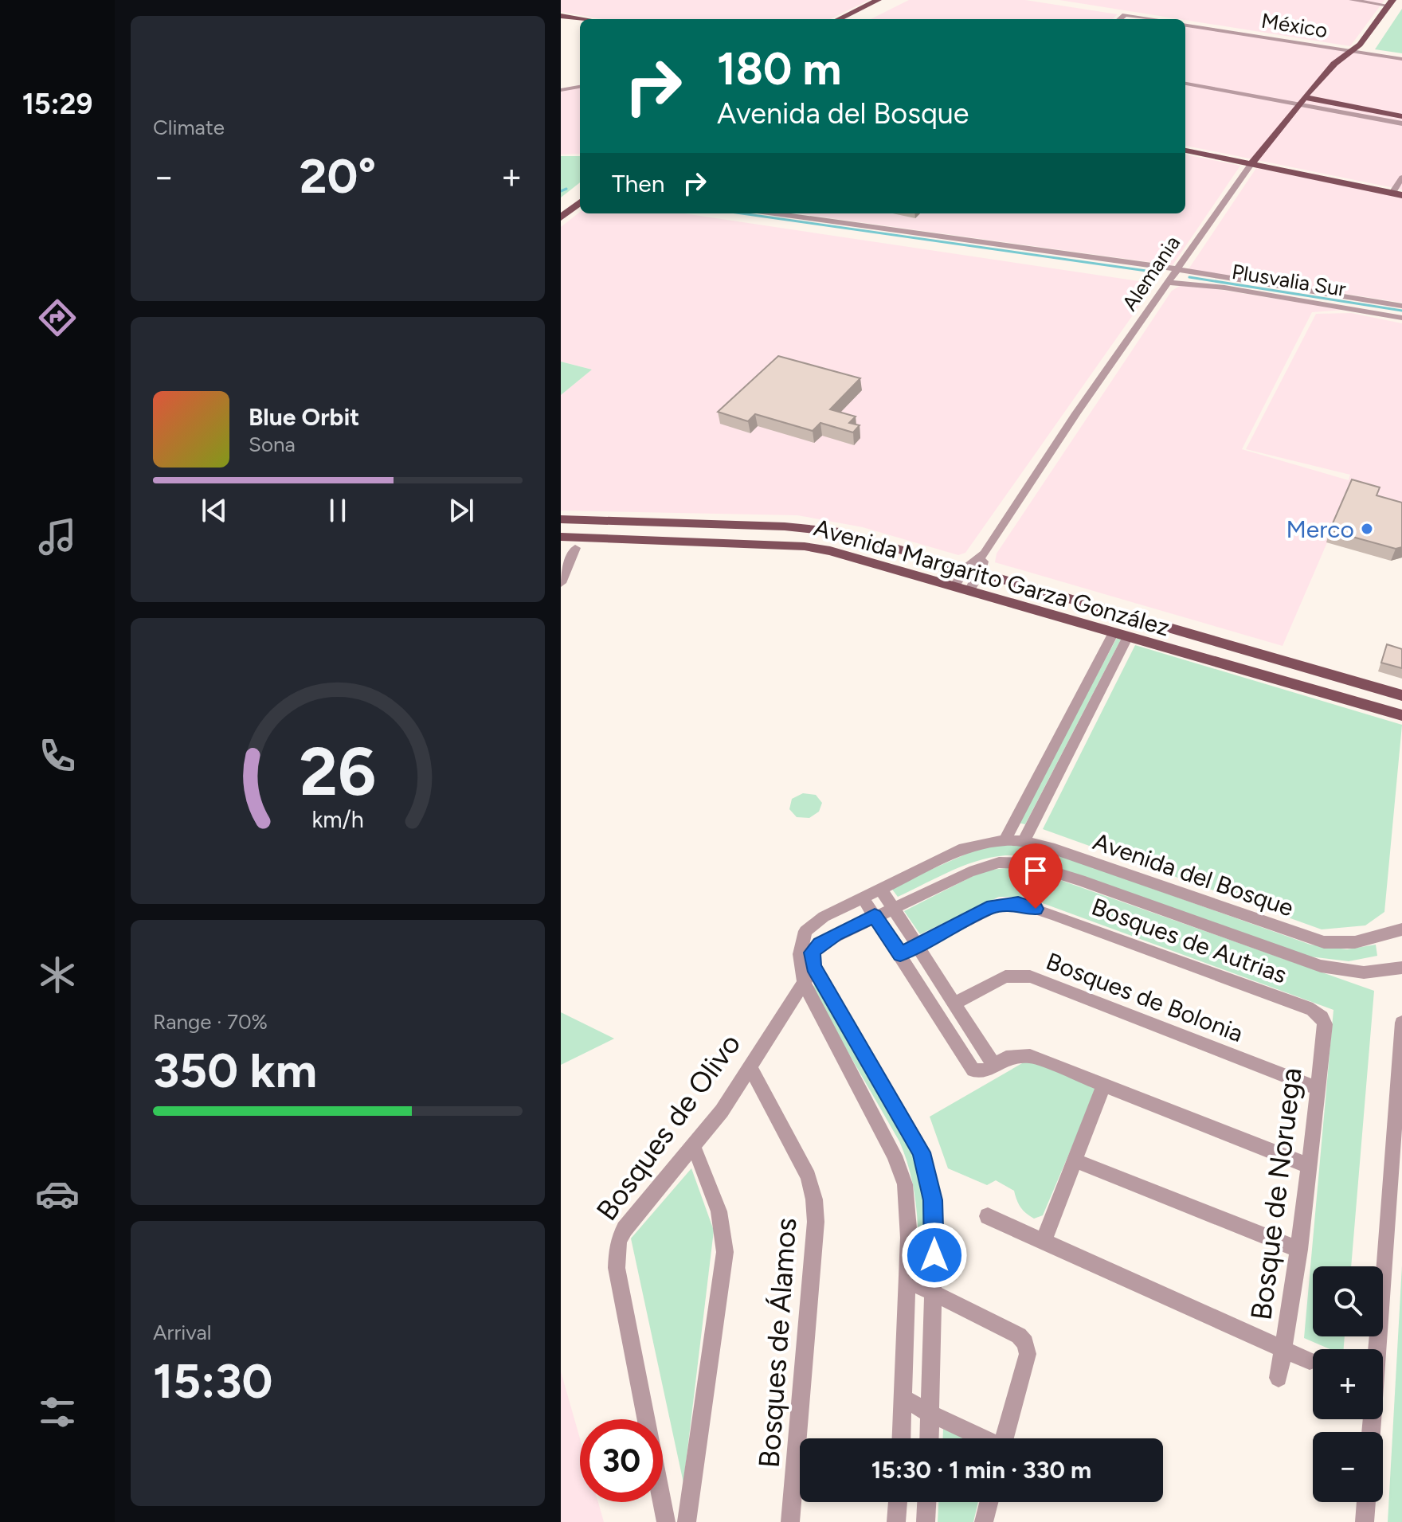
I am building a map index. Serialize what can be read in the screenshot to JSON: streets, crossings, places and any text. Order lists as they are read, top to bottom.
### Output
{
  "streets": {
    "main road": ["Alemania", "Avenida Margarito Garza González"],
    "street": [
      "México",
      "Plusvalia Sur",
      "Avenida del Bosque",
      "Bosques de Autrias",
      "Bosques de Bolonia",
      "Bosques de Olivo",
      "Bosque de Noruega",
      "Bosques de Álamos"
    ]
  },
  "crossings": [
    ["México", "Alemania"],
    ["Alemania", "Plusvalia Sur"],
    ["Alemania", "Avenida Margarito Garza González"],
    ["Avenida del Bosque", "Bosques de Olivo"],
    ["Bosques de Autrias", "Bosque de Noruega"],
    ["Bosques de Bolonia", "Bosque de Noruega"],
    ["Bosques de Olivo", "Bosques de Álamos"]
  ],
  "places": ["Merco"],
  "page": {
    "tabs": "15:29",
    "tile": [
      "Climate",
      ["Range · 70%", "350 km"],
      ["Arrival", "15:30"]
    ],
    "turn": ["180 m", "Avenida del Bosque"],
    "heat": ["−", "20°", "+"],
    "then": "Then",
    "song": ["Blue Orbit", "Sona"],
    "map_buttons": ["+", "−"],
    "limit": "30",
    "trip": "15:30 · 1 min · 330 m",
    "gauge": ["26", "km/h"]
  }
}
